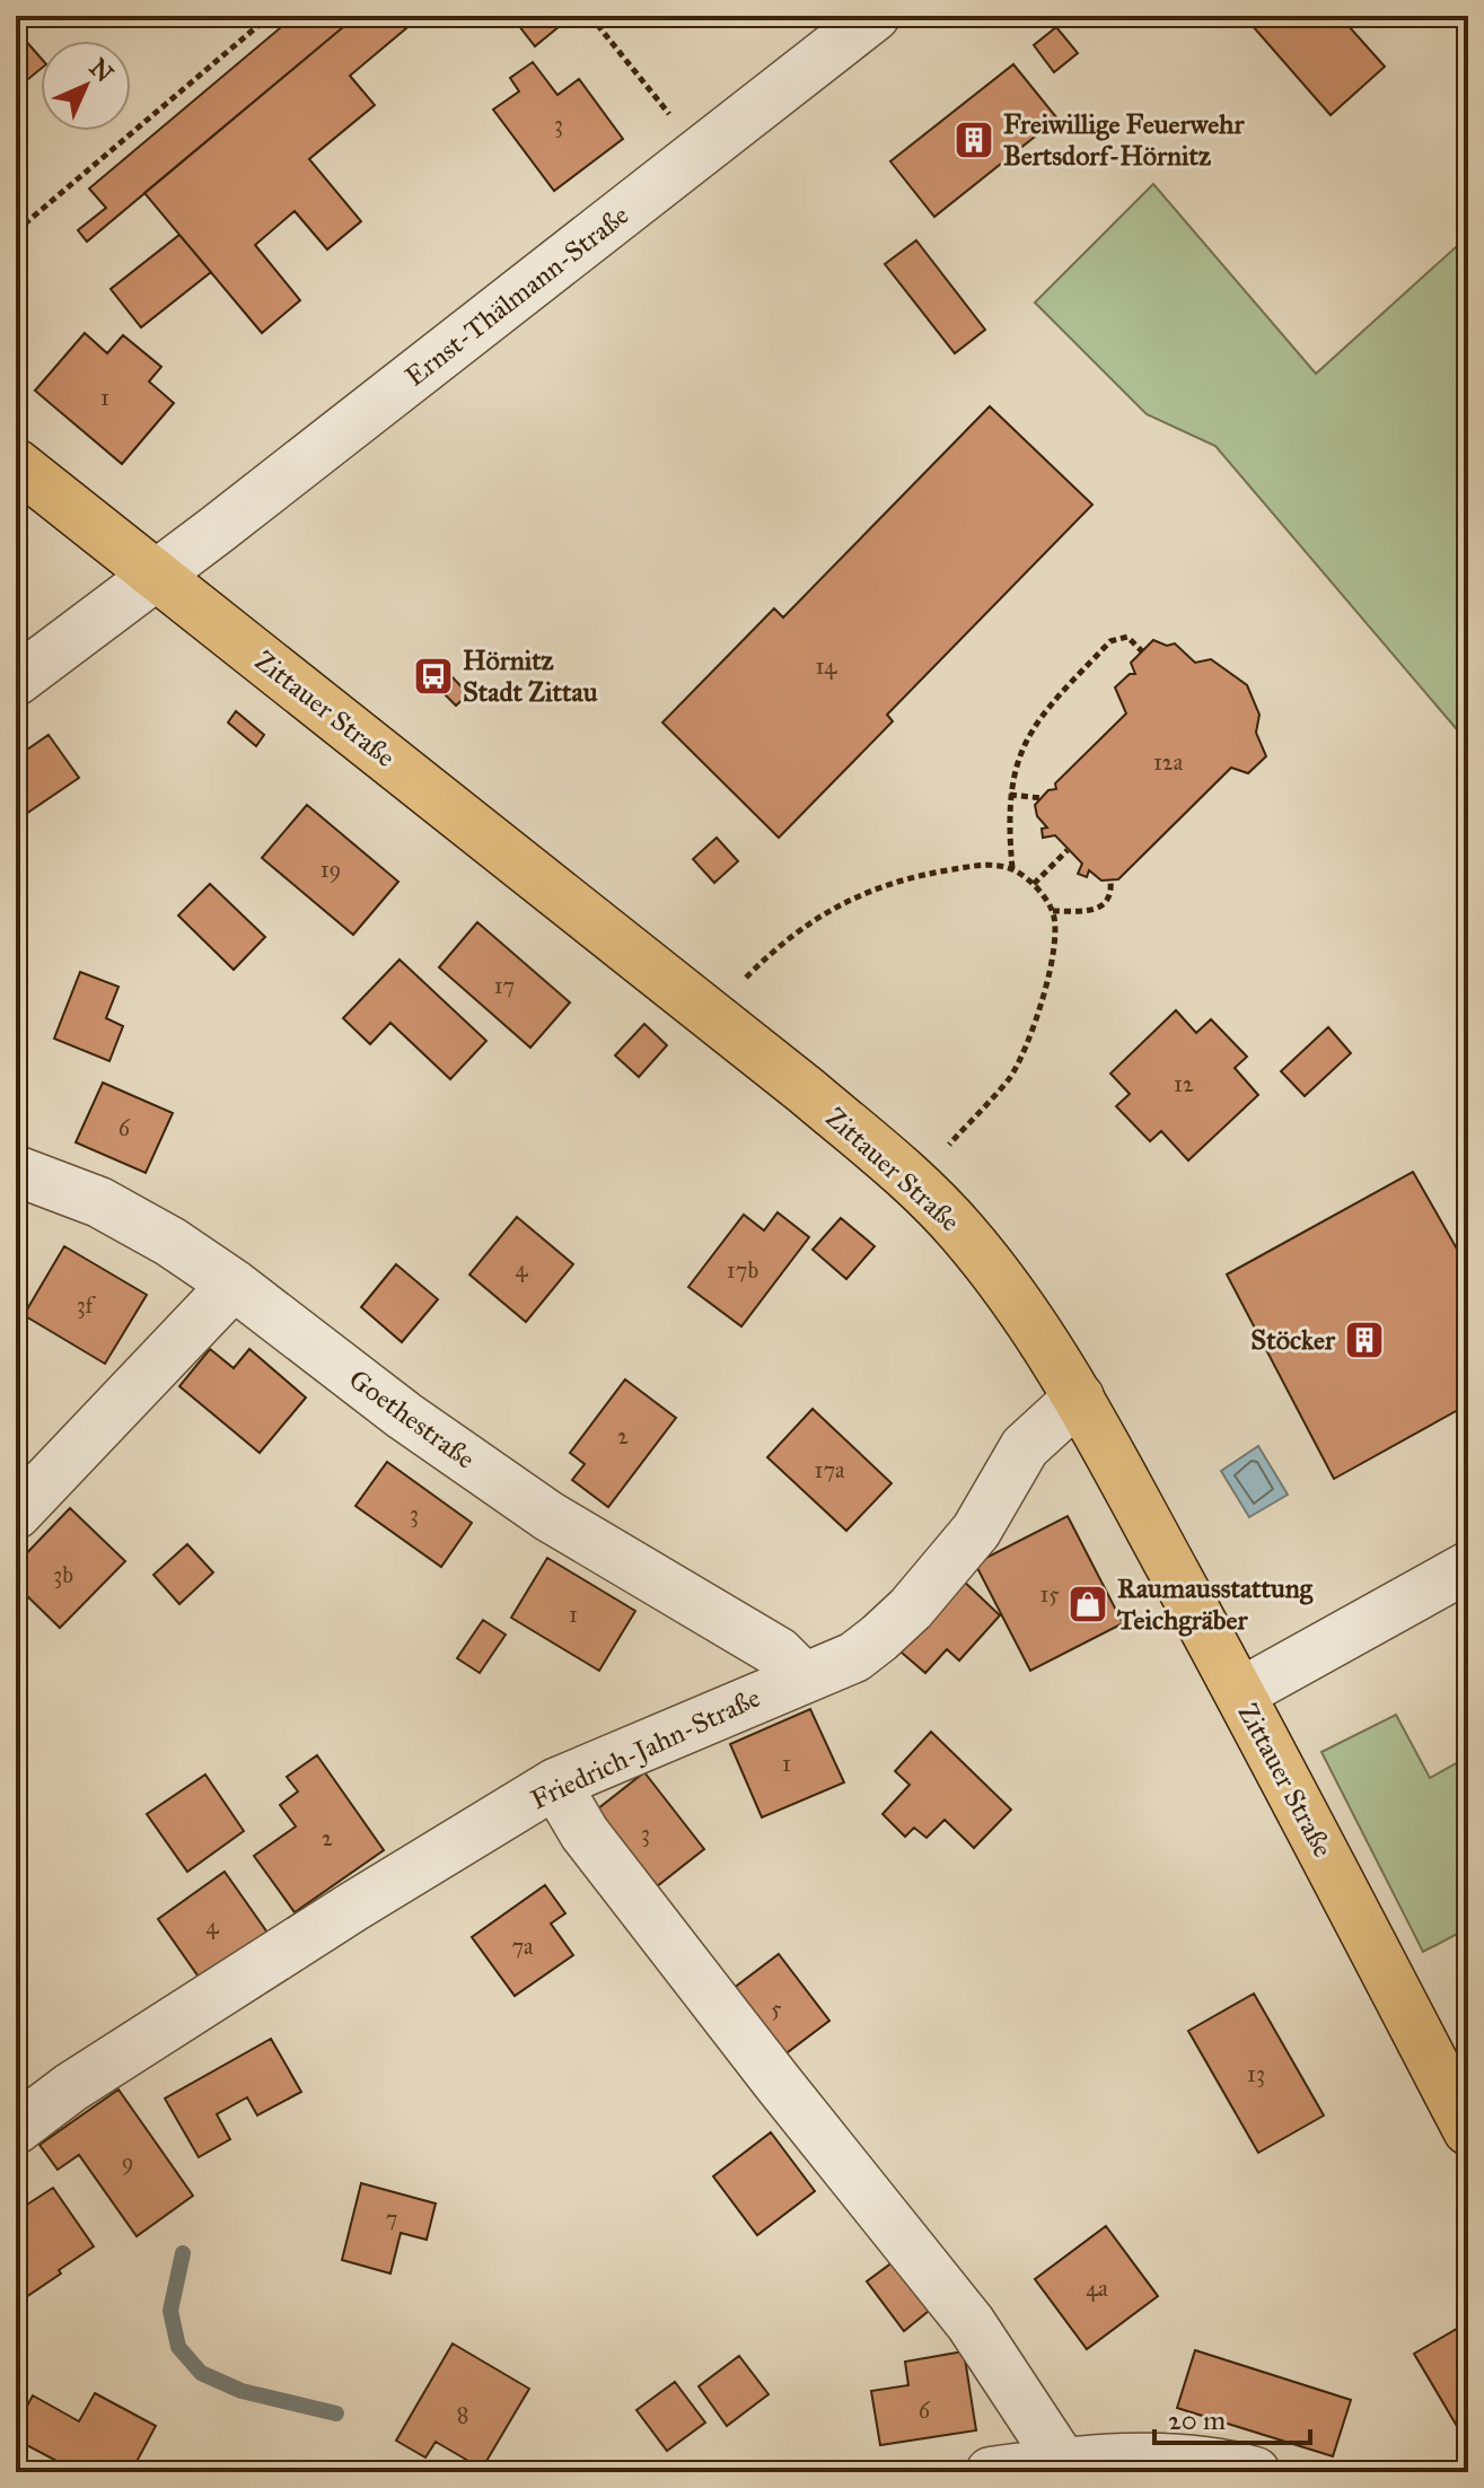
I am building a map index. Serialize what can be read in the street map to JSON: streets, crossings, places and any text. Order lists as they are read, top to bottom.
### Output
{
  "streets": {
    "main road": ["Zittauer Straße"],
    "street": ["Ernst-Thälmann-Straße", "Goethestraße", "Friedrich-Jahn-Straße"]
  },
  "crossings": [
    ["Ernst-Thälmann-Straße", "Zittauer Straße"],
    ["Zittauer Straße", "Friedrich-Jahn-Straße"],
    ["Goethestraße", "Friedrich-Jahn-Straße"]
  ],
  "places": {
    "building": ["Freiwillige Feuerwehr Bertsdorf-Hörnitz", "Stöcker"],
    "bus stop": ["Hörnitz Stadt Zittau"],
    "shop": ["Raumausstattung Teichgräber"]
  },
  "house_numbers": [
    "3",
    "1",
    "14",
    "12a",
    "19",
    "17",
    "12",
    "6",
    "4",
    "17b",
    "3f",
    "2",
    "17a",
    "3",
    "3b",
    "15",
    "1",
    "1",
    "3",
    "2",
    "4",
    "7a",
    "5",
    "13",
    "9",
    "7",
    "4a",
    "6",
    "8"
  ],
  "scale_bar": "20 m",
  "north": "top right"
}
